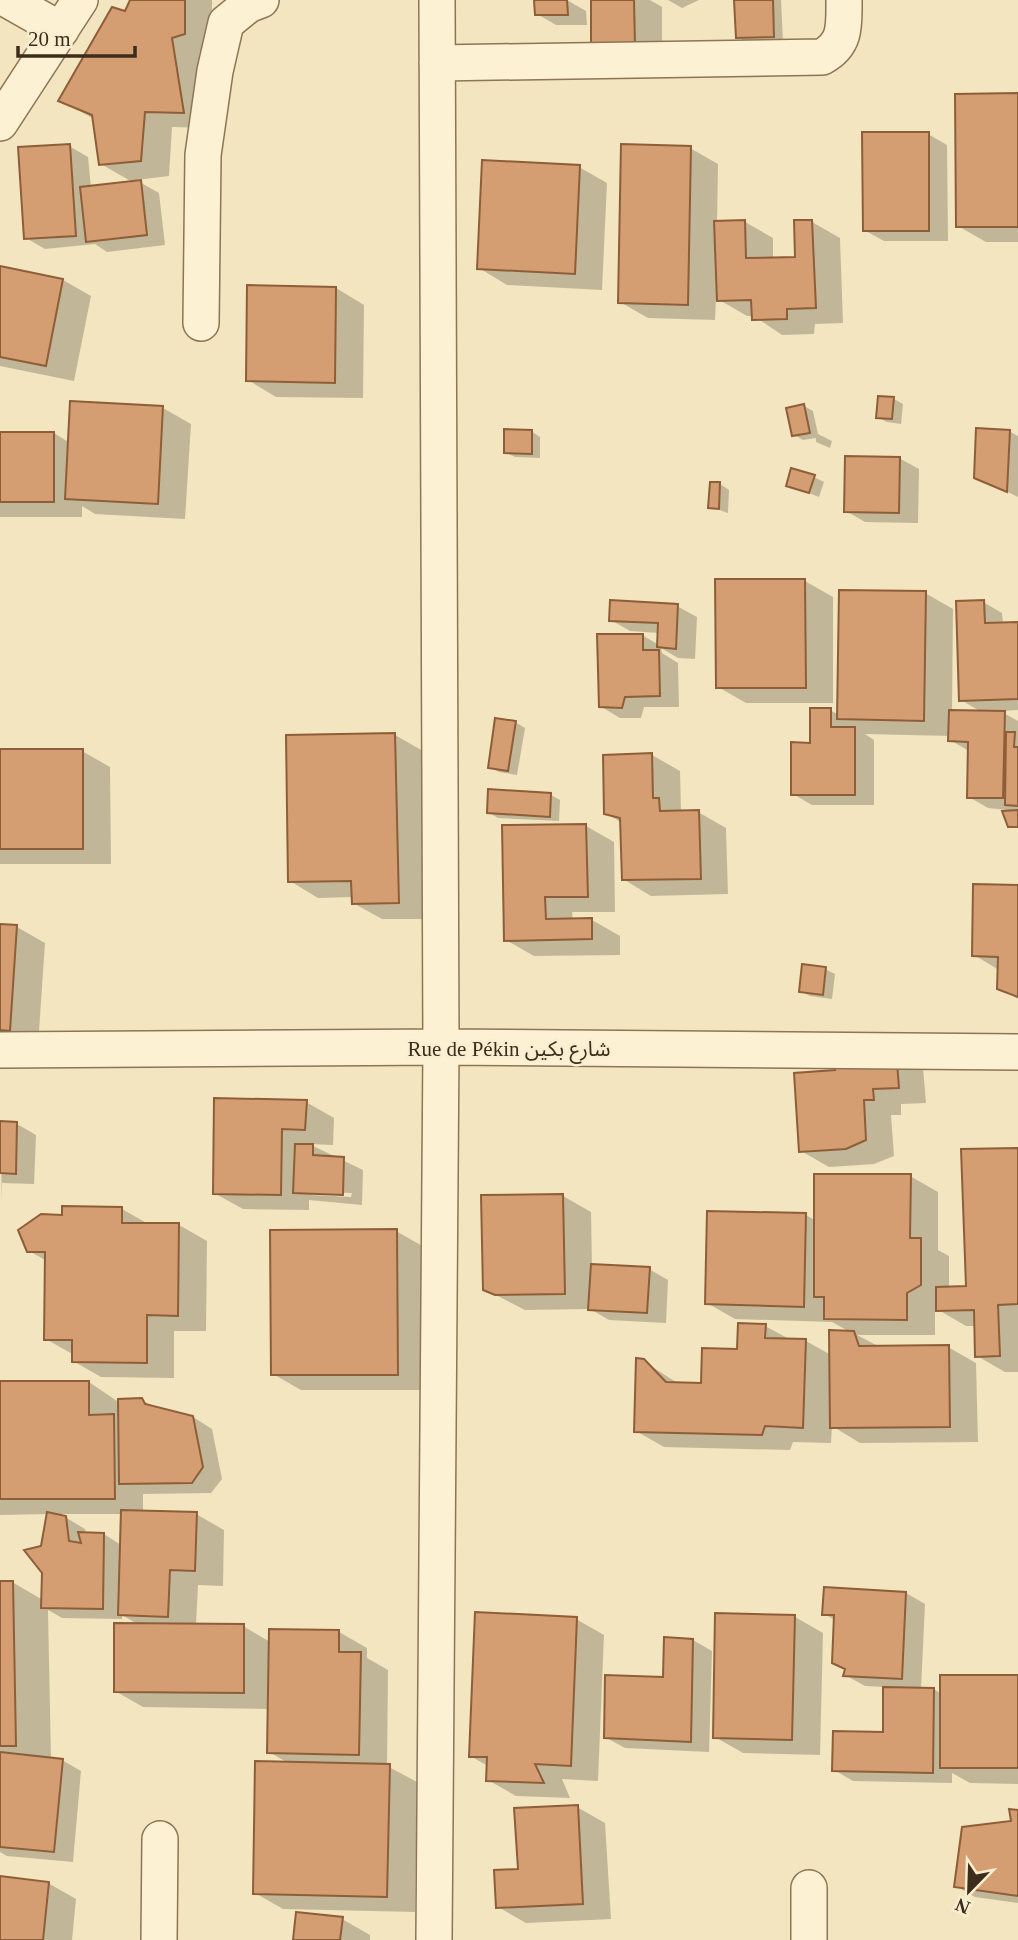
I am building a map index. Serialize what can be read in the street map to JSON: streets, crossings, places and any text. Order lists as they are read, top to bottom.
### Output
{
  "streets": {
    "street": ["Rue de Pékin شارع بكين"]
  },
  "scale_bar": "20 m",
  "north": "bottom left"
}
